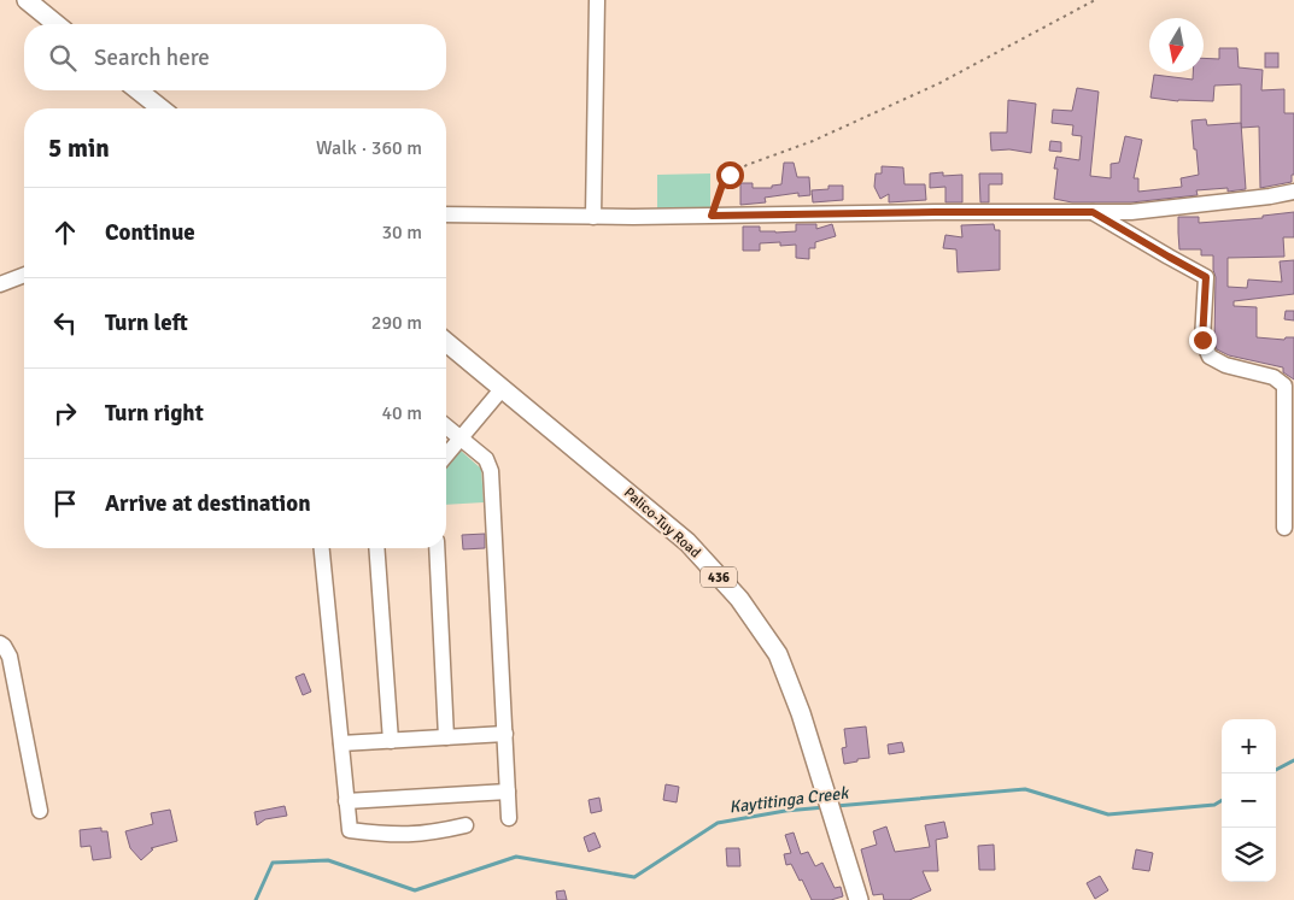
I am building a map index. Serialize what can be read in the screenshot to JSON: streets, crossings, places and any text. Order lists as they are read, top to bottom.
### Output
{
  "streets": {
    "main road": ["Palico-Tuy Road", "436"]
  },
  "water": ["Kaytitinga Creek"],
  "north": "bottom",
  "page": {
    "search": "Search here",
    "heading": ["5 min", "Walk · 360 m"],
    "list": [
      ["Continue", "30 m"],
      ["Turn left", "290 m"],
      ["Turn right", "40 m"],
      "Arrive at destination"
    ],
    "map_buttons": ["+", "−"]
  }
}
